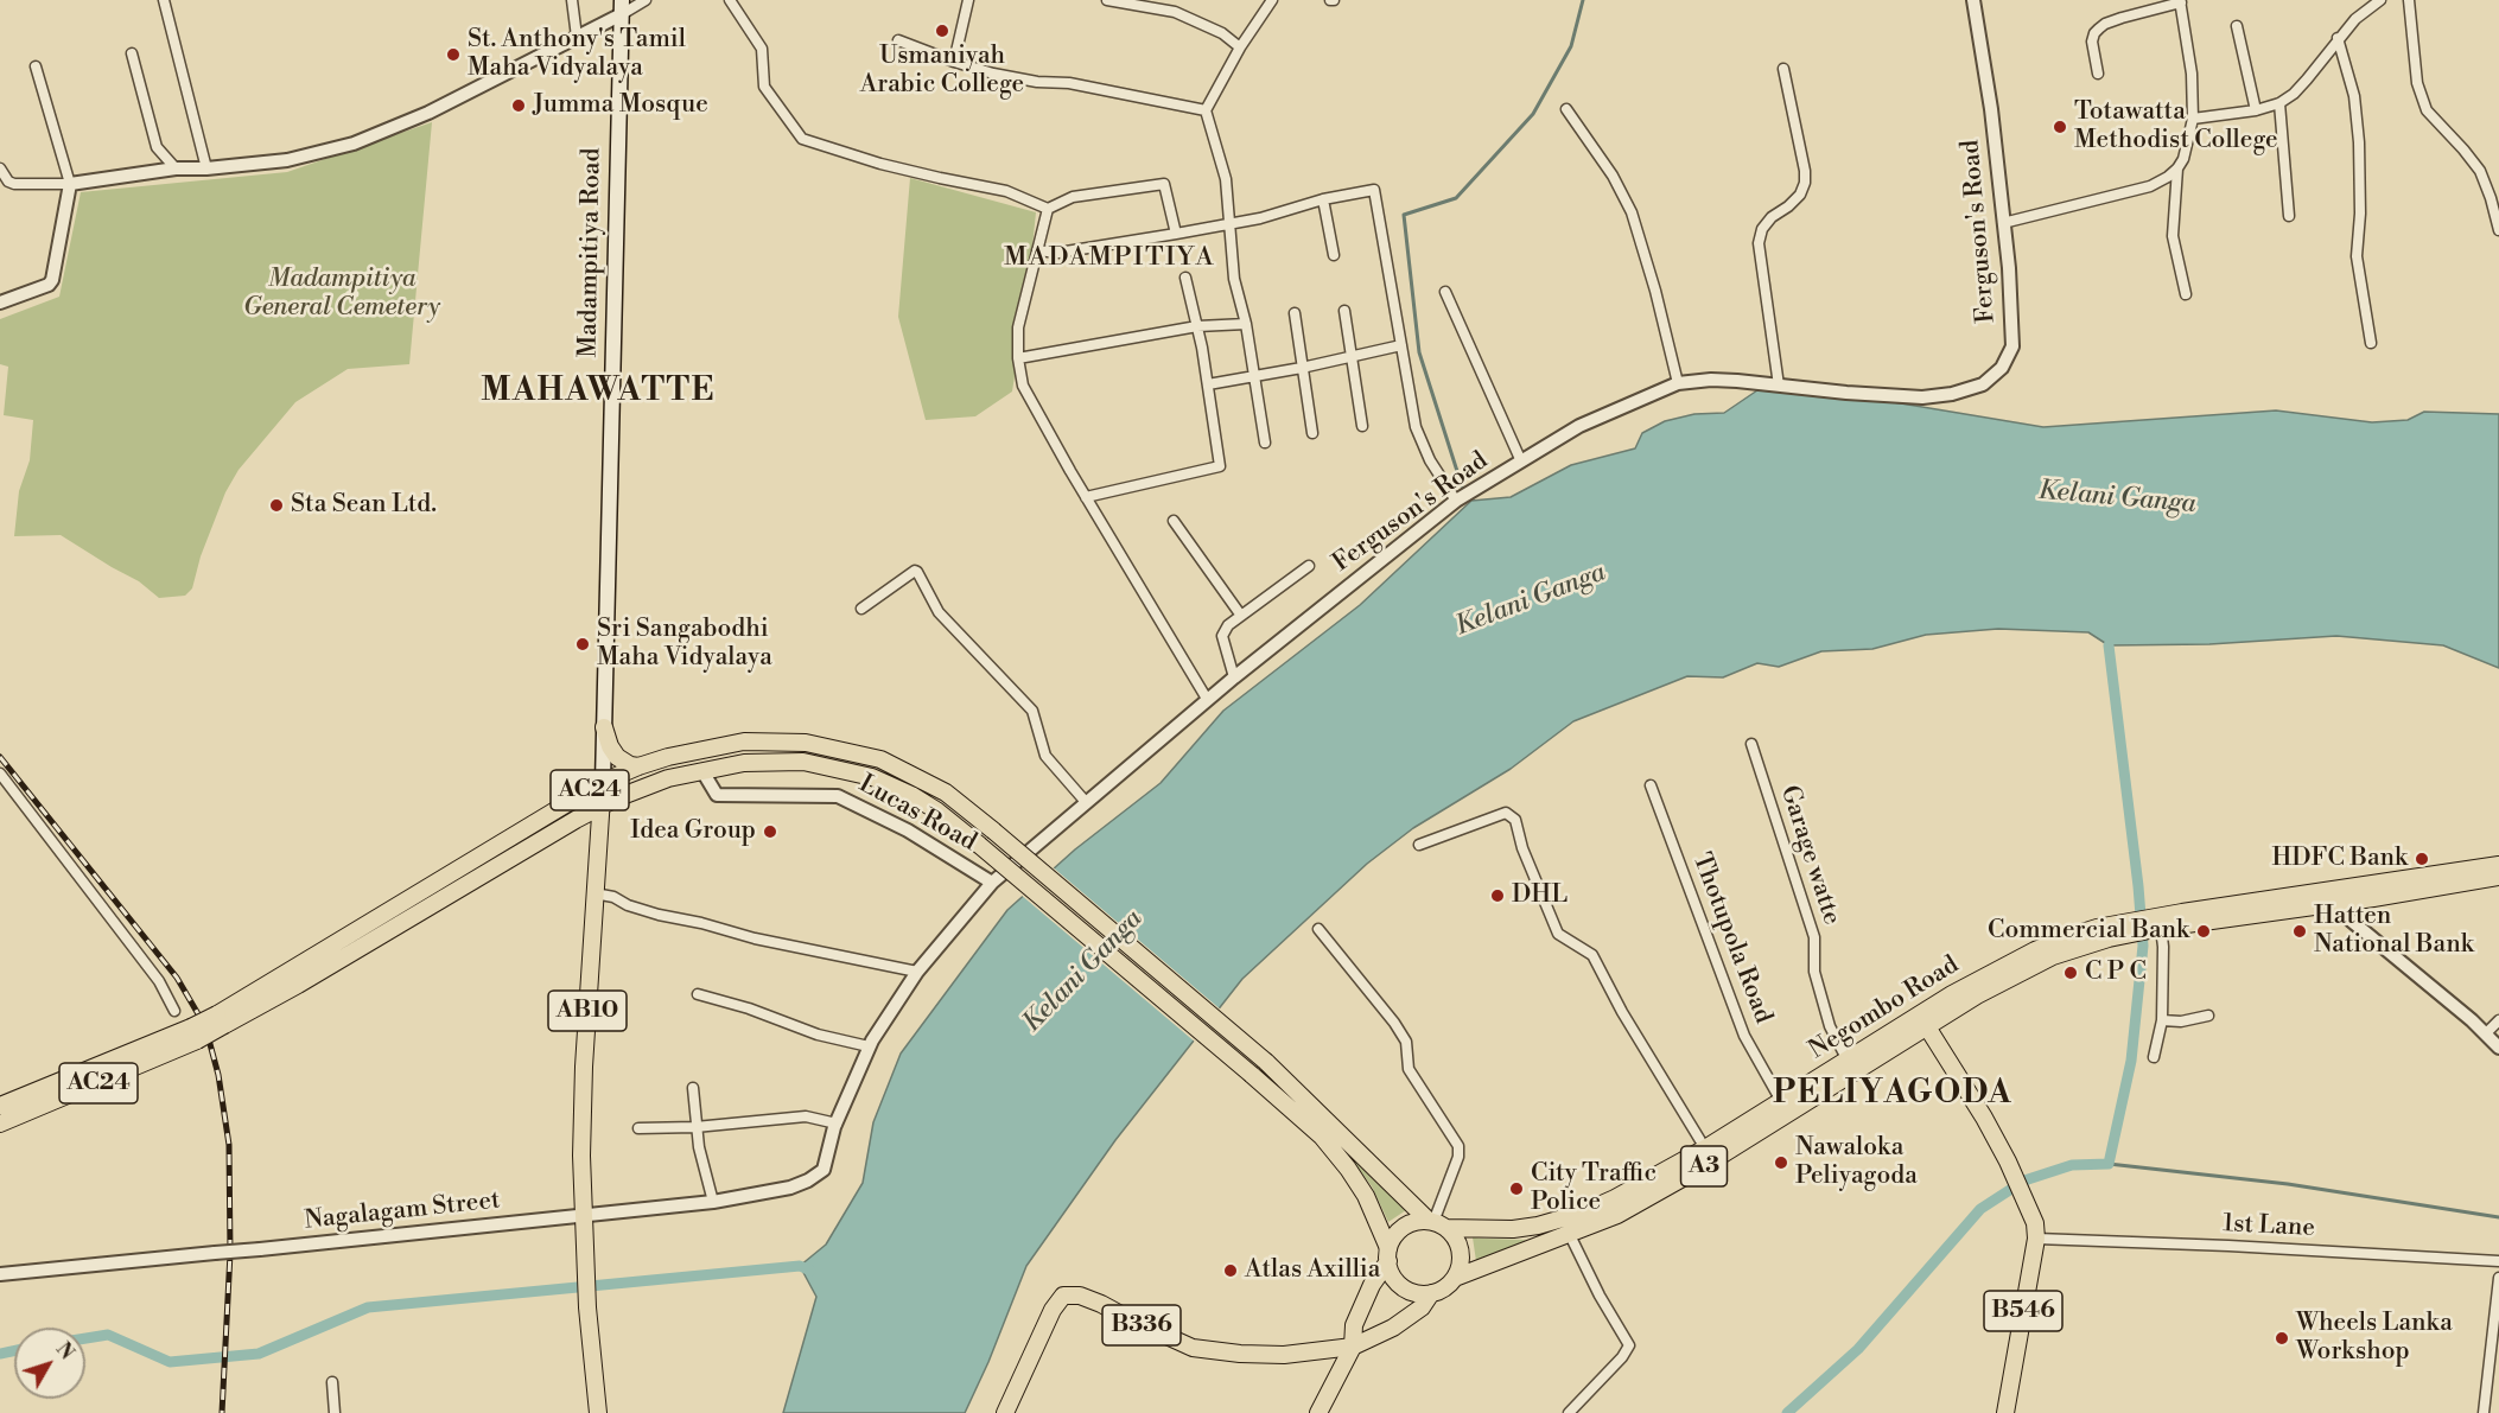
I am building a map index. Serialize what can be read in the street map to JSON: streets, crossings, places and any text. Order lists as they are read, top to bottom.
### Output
{
  "streets": {
    "main road": [
      "Madampitiya Road",
      "AC24",
      "Negombo Road",
      "AB10",
      "A3",
      "B546",
      "B336"
    ],
    "street": [
      "Ferguson's Road",
      "Lucas Road",
      "Garage watte",
      "Thotupola Road",
      "Nagalagam Street",
      "1st Lane"
    ]
  },
  "crossings": [
    ["Ferguson's Road", "Lucas Road"],
    ["Ferguson's Road", "Nagalagam Street"],
    ["Madampitiya Road", "AC24"],
    ["Madampitiya Road", "Nagalagam Street"],
    ["AC24", "Lucas Road"],
    ["AC24", "Negombo Road"],
    ["Garage watte", "Negombo Road"],
    ["Thotupola Road", "Negombo Road"],
    ["Negombo Road", "B546"],
    ["1st Lane", "B546"]
  ],
  "districts": ["MADAMPITIYA", "MAHAWATTE", "PELIYAGODA"],
  "water": ["Kelani Ganga"],
  "parks": ["Madampitiya General Cemetery"],
  "places": [
    "Usmaniyah Arabic College",
    "St. Anthony's Tamil Maha Vidyalaya",
    "Jumma Mosque",
    "Totawatta Methodist College",
    "Sta Sean Ltd.",
    "Sri Sangabodhi Maha Vidyalaya",
    "Idea Group",
    "HDFC Bank",
    "DHL",
    "Commercial Bank",
    "Hatten National Bank",
    "C P C",
    "Nawaloka Peliyagoda",
    "City Traffic Police",
    "Atlas Axillia",
    "Wheels Lanka Workshop"
  ],
  "north": "top right"
}
